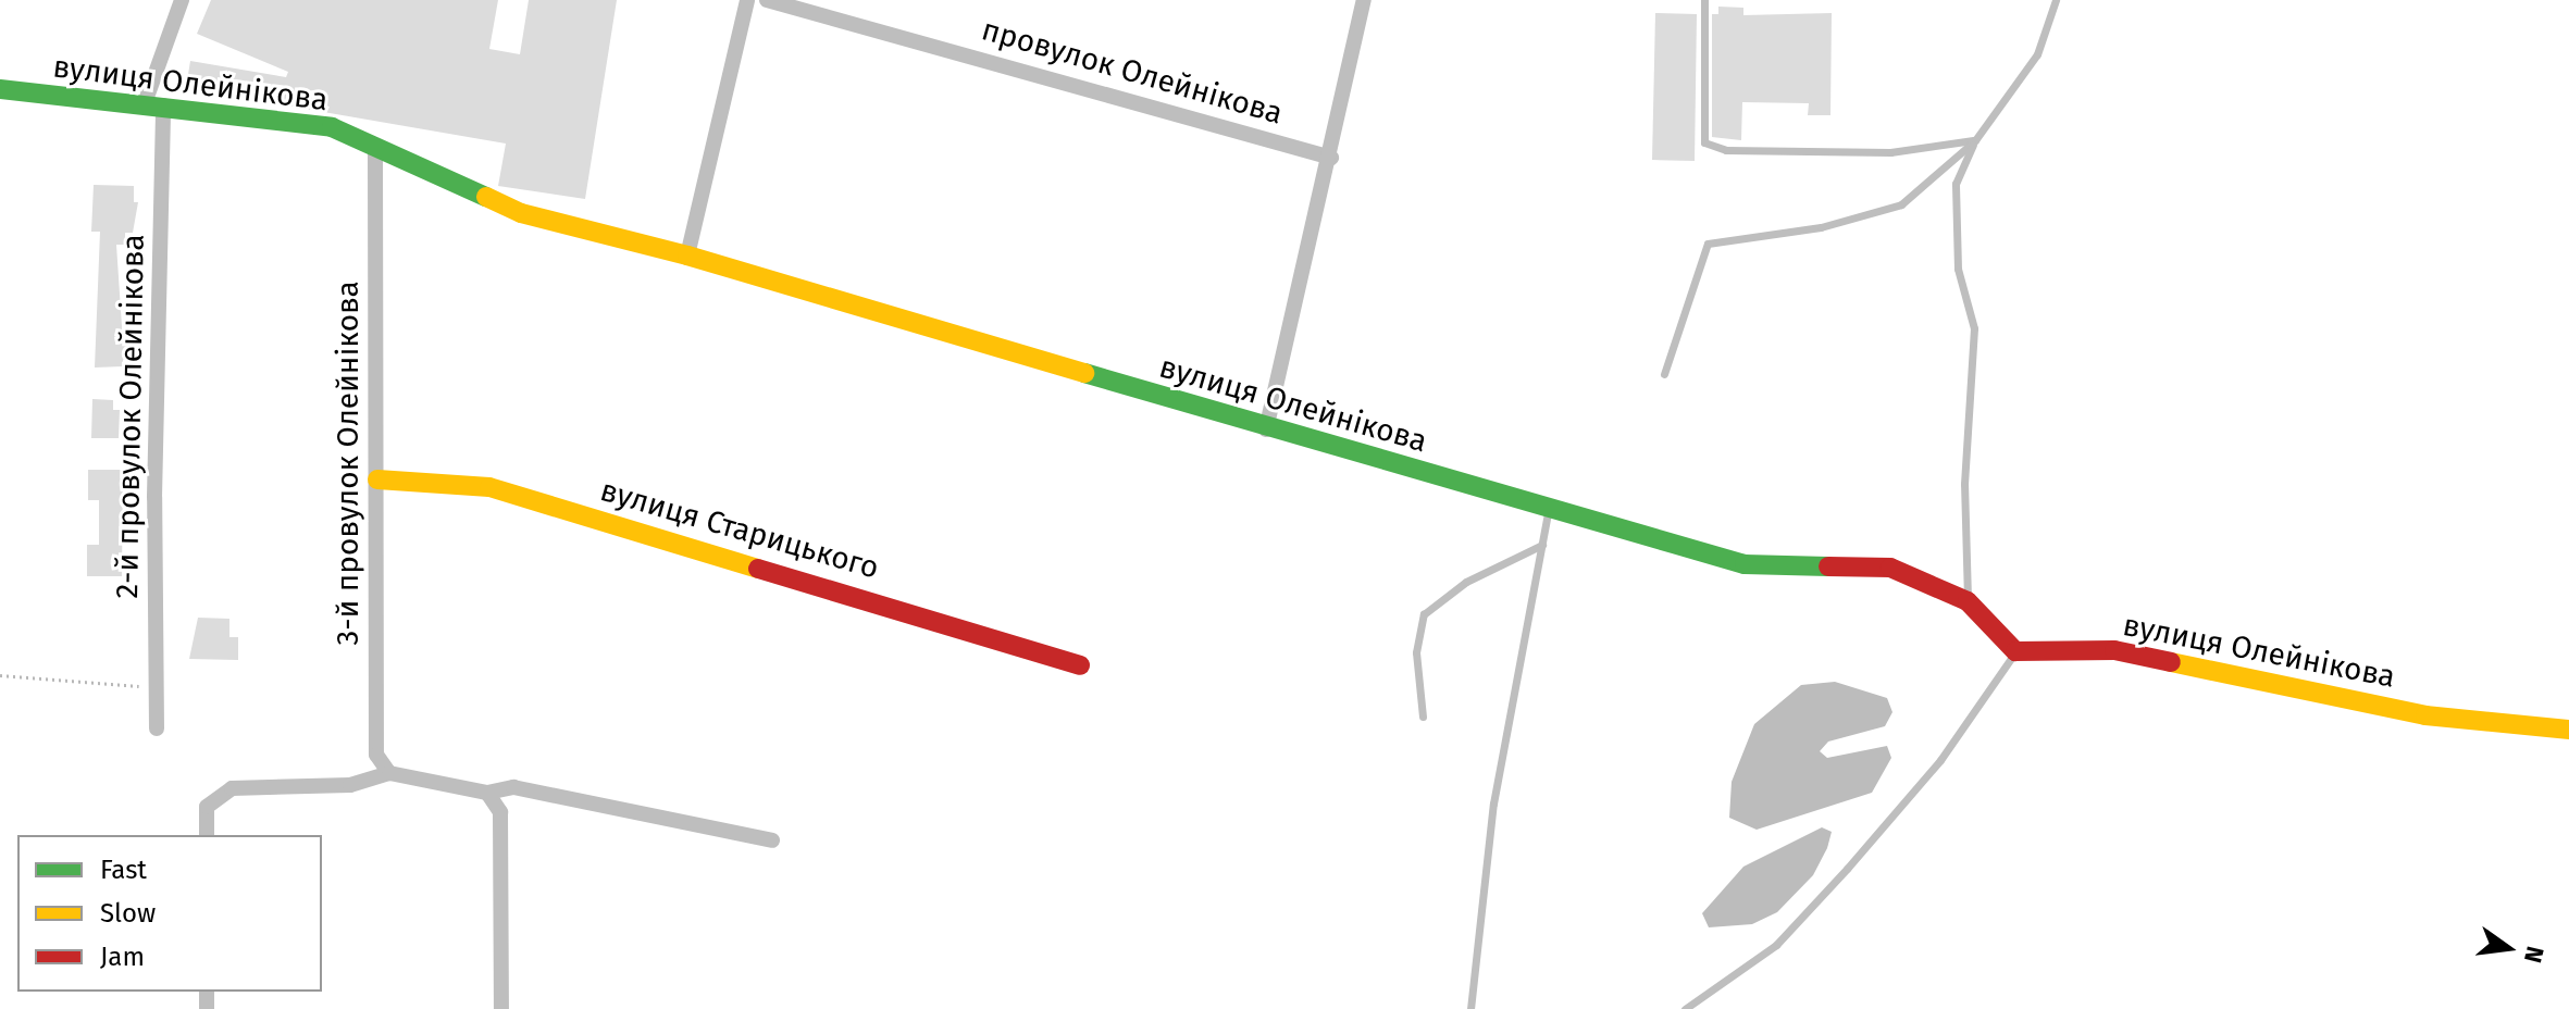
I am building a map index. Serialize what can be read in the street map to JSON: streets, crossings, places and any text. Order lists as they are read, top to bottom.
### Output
{
  "streets": {
    "street": [
      "провулок Олейнікова",
      "вулиця Олейнікова",
      "2-й провулок Олейнікова",
      "3-й провулок Олейнікова",
      "вулиця Старицького"
    ]
  },
  "crossings": [
    ["вулиця Олейнікова", "2-й провулок Олейнікова"],
    ["вулиця Олейнікова", "3-й провулок Олейнікова"],
    ["3-й провулок Олейнікова", "вулиця Старицького"]
  ],
  "legend": ["Fast", "Slow", "Jam"],
  "north": "right"
}
